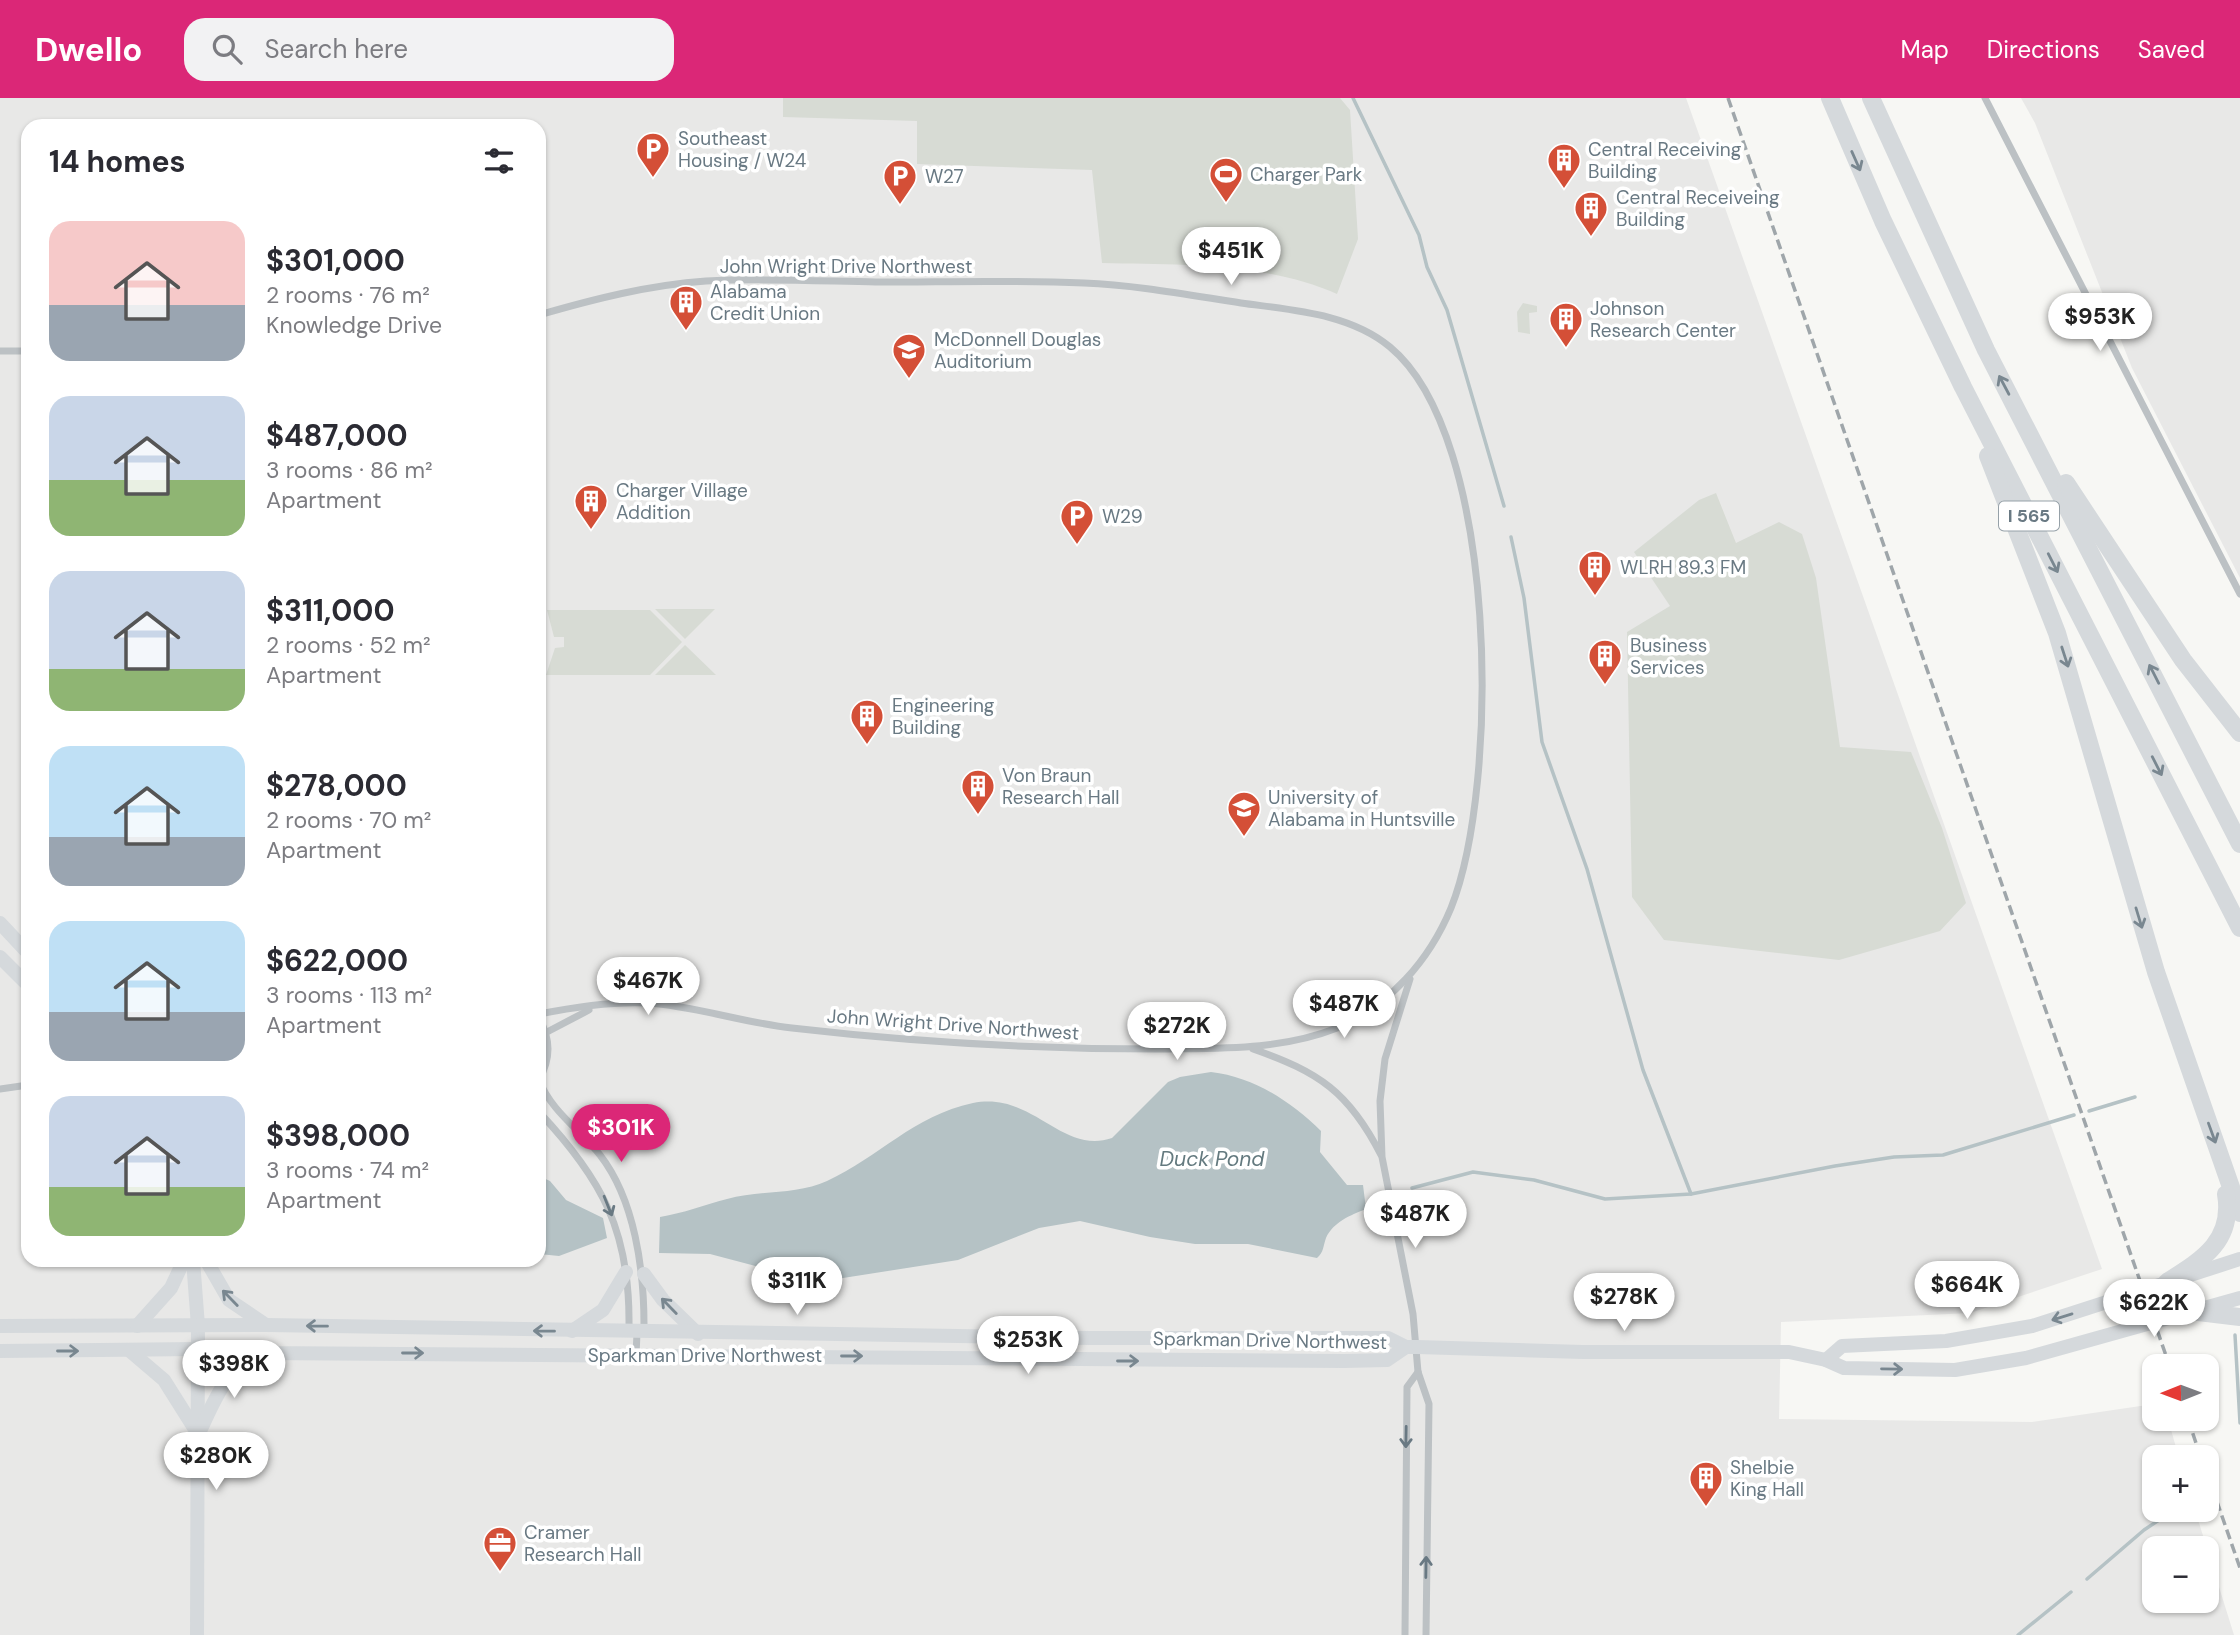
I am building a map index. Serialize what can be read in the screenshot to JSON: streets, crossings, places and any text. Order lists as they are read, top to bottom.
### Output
{
  "streets": {
    "highway": ["I 565"],
    "main road": ["Sparkman Drive Northwest"],
    "street": ["John Wright Drive Northwest"]
  },
  "water": ["Duck Pond"],
  "places": {
    "parking": ["Southeast Housing / W24", "W27", "W29"],
    "building": [
      "Central Receiving Building",
      "Central Receiveing Building",
      "Alabama Credit Union",
      "Johnson Research Center",
      "Charger Village Addition",
      "WLRH 89.3 FM",
      "Business Services",
      "Engineering Building",
      "Von Braun Research Hall",
      "Shelbie King Hall"
    ],
    "sports": ["Charger Park"],
    "school or university": ["McDonnell Douglas Auditorium", "University of Alabama in Huntsville"],
    "office": ["Cramer Research Hall"]
  },
  "north": "left",
  "page": {
    "header": "Dwello",
    "search": "Search here",
    "nav": ["Map", "Directions", "Saved"],
    "heading": "14 homes",
    "list": [
      {
        "name": "$301,000",
        "note": "2 rooms · 76 m² · Knowledge Drive"
      },
      {
        "name": "$487,000",
        "note": "3 rooms · 86 m² · Apartment"
      },
      {
        "name": "$311,000",
        "note": "2 rooms · 52 m² · Apartment"
      },
      {
        "name": "$278,000",
        "note": "2 rooms · 70 m² · Apartment"
      },
      {
        "name": "$622,000",
        "note": "3 rooms · 113 m² · Apartment"
      },
      {
        "name": "$398,000",
        "note": "3 rooms · 74 m² · Apartment"
      }
    ],
    "price": [
      "$451K",
      "$953K",
      "$467K",
      "$487K",
      "$272K",
      "$301K",
      "$487K",
      "$311K",
      "$664K",
      "$278K",
      "$622K",
      "$253K",
      "$398K",
      "$280K"
    ],
    "map_buttons": ["+", "−"]
  }
}
